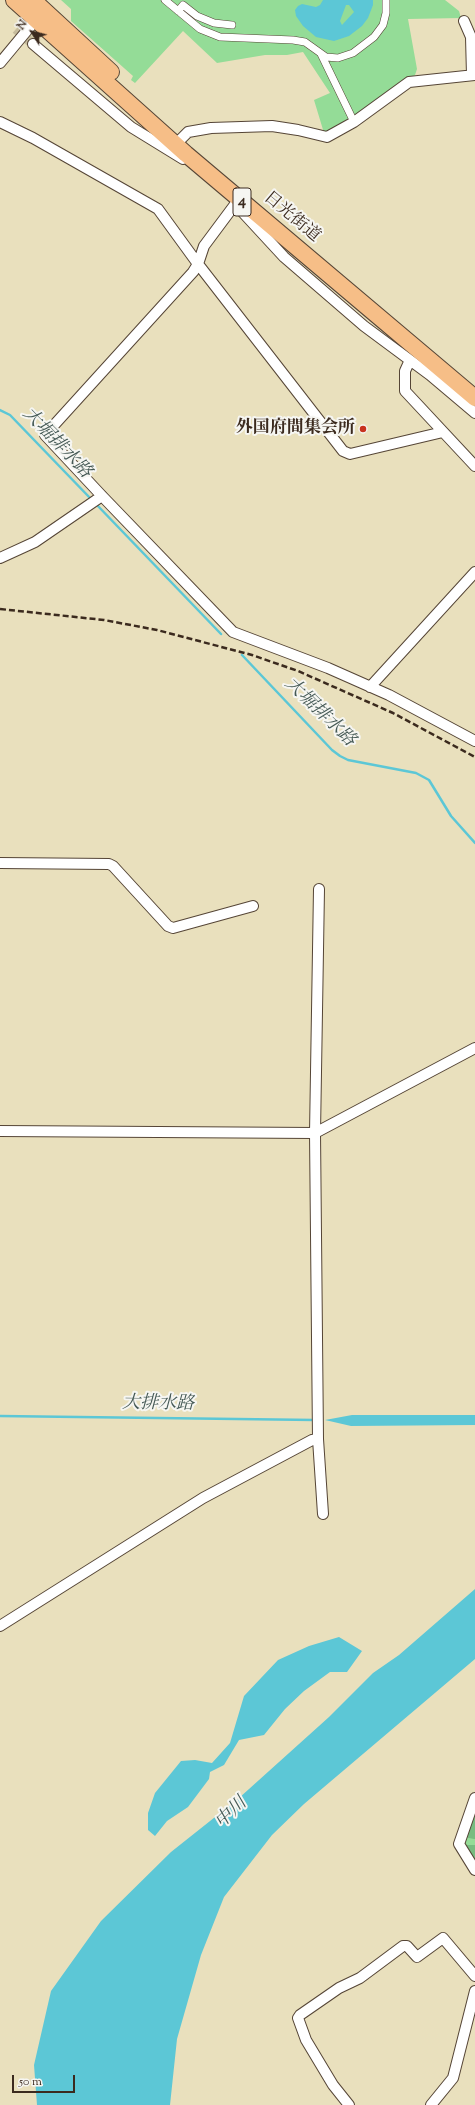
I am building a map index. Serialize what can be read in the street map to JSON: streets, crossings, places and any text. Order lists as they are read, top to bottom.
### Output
{
  "streets": {
    "highway": ["4", "日光街道"]
  },
  "water": ["大堀排水路", "大排水路", "中川"],
  "places": ["外国府間集会所"],
  "scale_bar": "50 m",
  "north": "top left"
}
